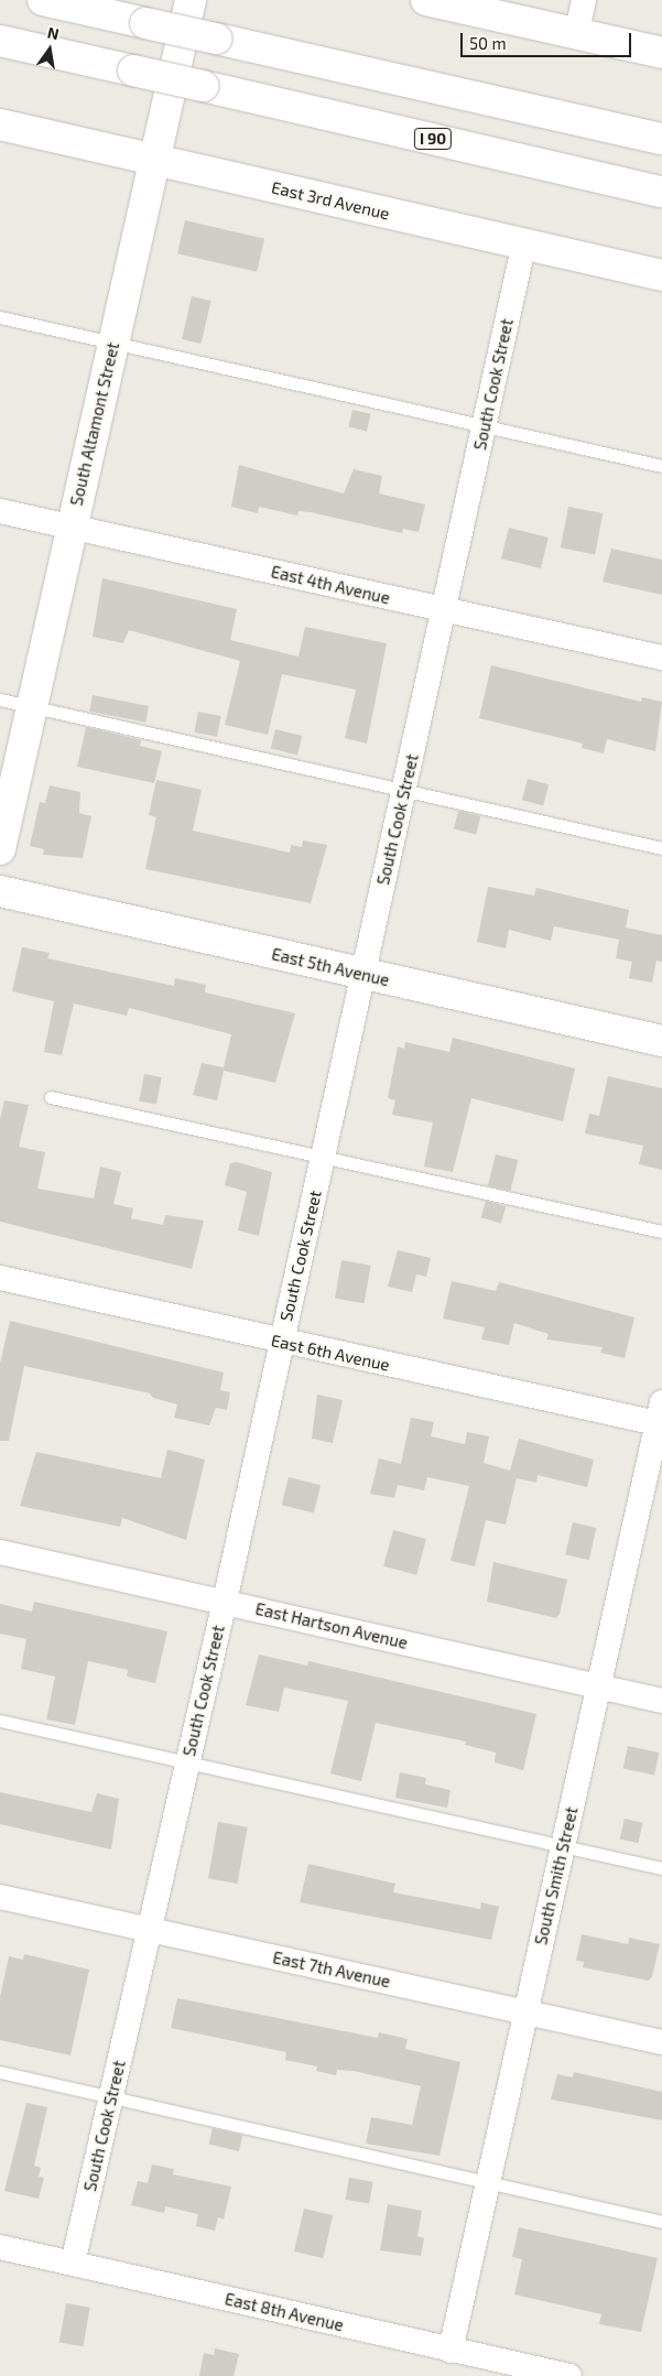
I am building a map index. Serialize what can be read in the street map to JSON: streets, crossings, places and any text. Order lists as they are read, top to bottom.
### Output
{
  "streets": {
    "main road": [
      "I 90",
      "East 3rd Avenue",
      "South Altamont Street",
      "East 5th Avenue"
    ],
    "street": [
      "South Cook Street",
      "East 4th Avenue",
      "East 6th Avenue",
      "East Hartson Avenue",
      "South Smith Street",
      "East 7th Avenue",
      "East 8th Avenue"
    ]
  },
  "crossings": [
    ["East 3rd Avenue", "South Cook Street"],
    ["East 3rd Avenue", "South Altamont Street"],
    ["South Cook Street", "East 4th Avenue"],
    ["South Cook Street", "East 5th Avenue"],
    ["South Cook Street", "East 6th Avenue"],
    ["South Cook Street", "East Hartson Avenue"],
    ["South Cook Street", "East 7th Avenue"],
    ["South Cook Street", "East 8th Avenue"],
    ["South Altamont Street", "East 4th Avenue"],
    ["East 6th Avenue", "South Smith Street"],
    ["East Hartson Avenue", "South Smith Street"],
    ["South Smith Street", "East 7th Avenue"],
    ["South Smith Street", "East 8th Avenue"]
  ],
  "scale_bar": "50 m",
  "north": "top"
}
